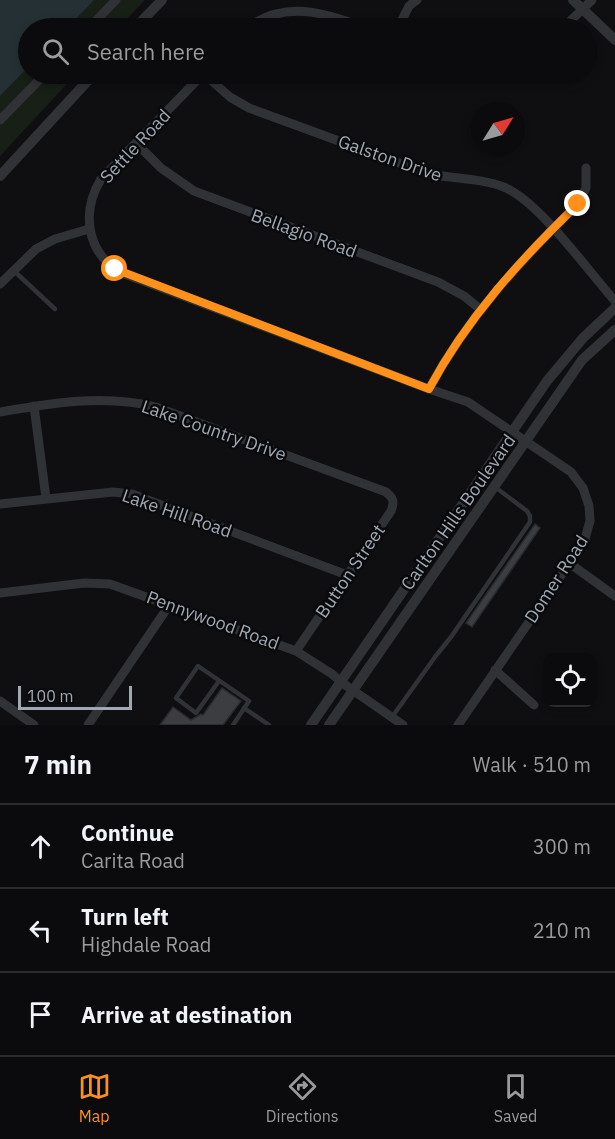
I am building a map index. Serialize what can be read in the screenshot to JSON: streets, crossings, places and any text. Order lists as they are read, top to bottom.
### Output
{
  "streets": {
    "street": [
      "Settle Road",
      "Galston Drive",
      "Bellagio Road",
      "Lake Country Drive",
      "Carlton Hills Boulevard",
      "Lake Hill Road",
      "Button Street",
      "Domer Road",
      "Pennywood Road"
    ]
  },
  "crossings": [
    ["Settle Road", "Bellagio Road"],
    ["Settle Road", "Domer Road"],
    ["Lake Country Drive", "Button Street"],
    ["Carlton Hills Boulevard", "Domer Road"],
    ["Carlton Hills Boulevard", "Pennywood Road"],
    ["Lake Hill Road", "Button Street"],
    ["Button Street", "Pennywood Road"]
  ],
  "scale_bar": "100 m",
  "north": "top right",
  "page": {
    "search": "Search here",
    "scale": "100 m",
    "heading": ["7 min", "Walk · 510 m"],
    "list": [
      ["Continue", "Carita Road", "300 m"],
      ["Turn left", "Highdale Road", "210 m"],
      "Arrive at destination"
    ],
    "nav": ["Map", "Directions", "Saved"]
  }
}
